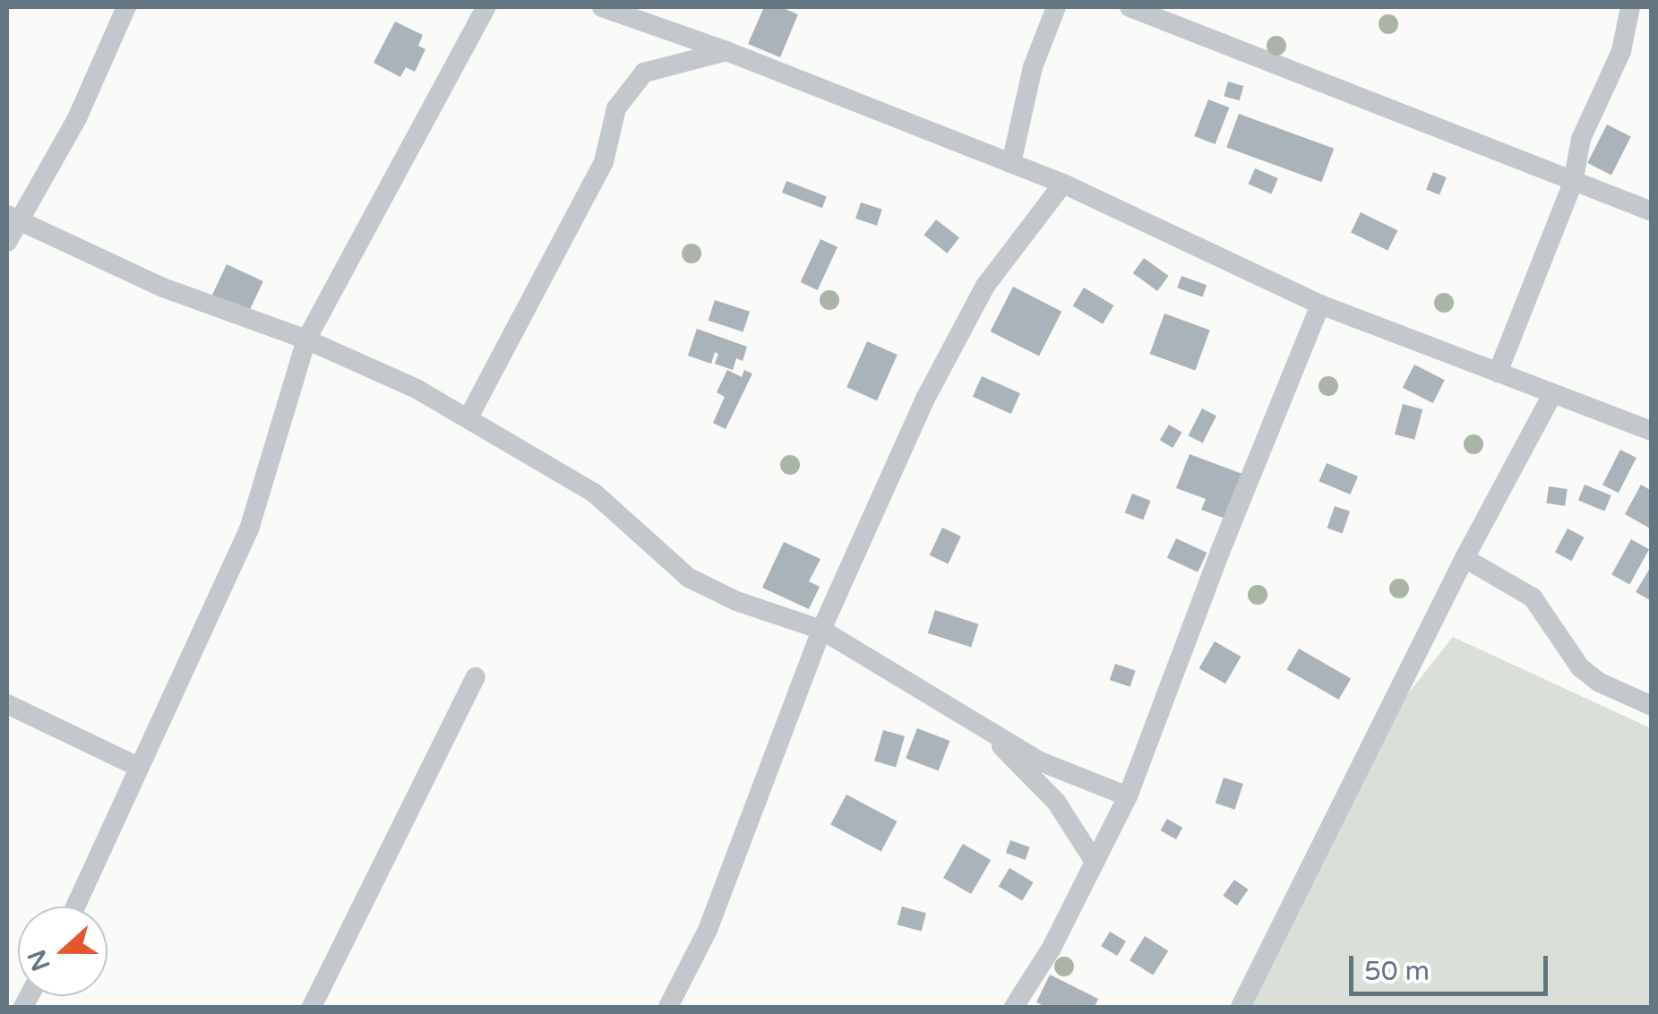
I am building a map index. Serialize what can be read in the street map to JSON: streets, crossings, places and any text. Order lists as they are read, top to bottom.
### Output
{
  "scale_bar": "50 m",
  "north": "left"
}
